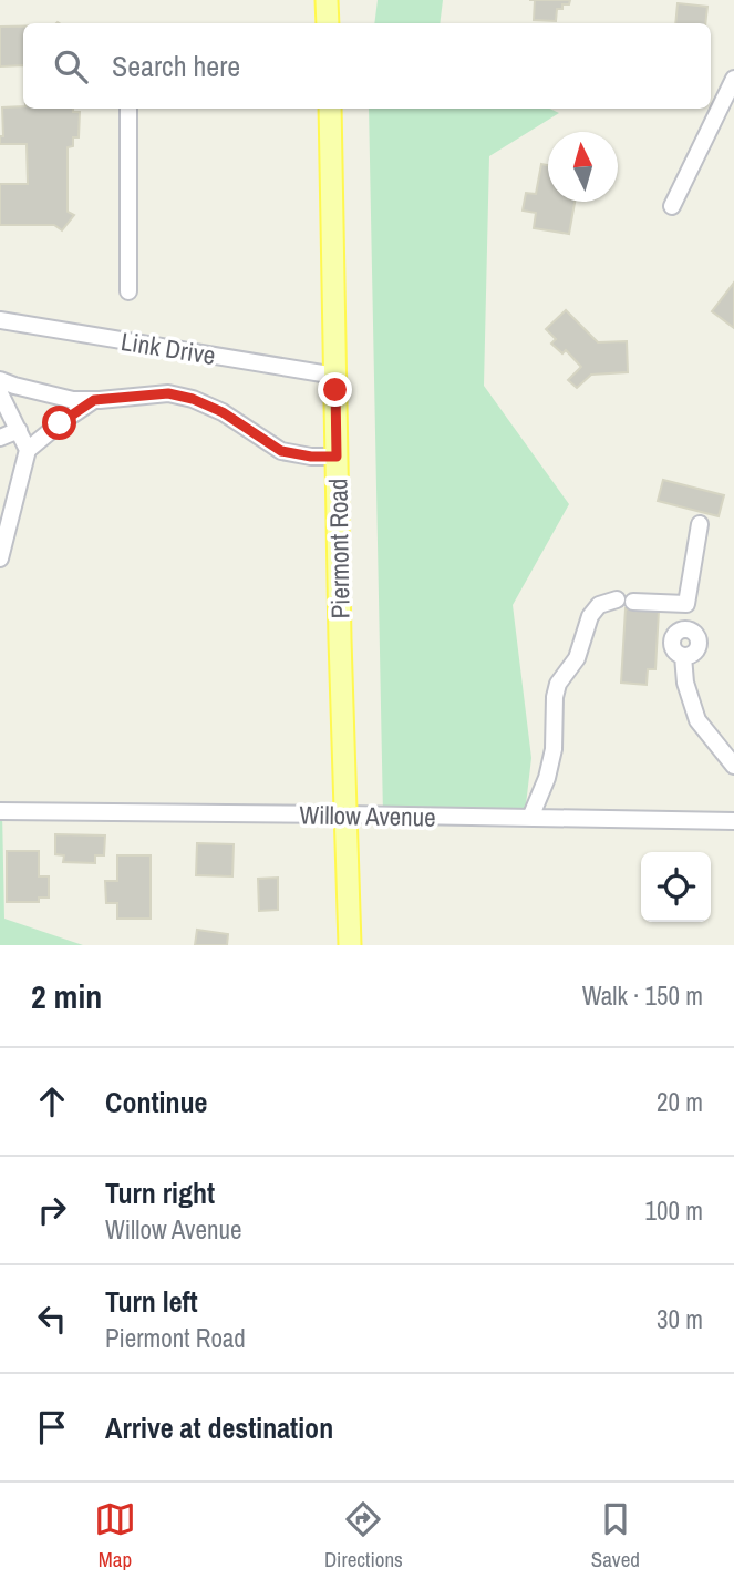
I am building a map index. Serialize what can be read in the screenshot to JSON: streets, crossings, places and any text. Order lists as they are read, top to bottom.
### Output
{
  "streets": {
    "main road": ["Piermont Road"],
    "street": ["Link Drive", "Willow Avenue"]
  },
  "crossings": [
    ["Link Drive", "Piermont Road"],
    ["Piermont Road", "Willow Avenue"]
  ],
  "north": "top",
  "page": {
    "search": "Search here",
    "heading": ["2 min", "Walk · 150 m"],
    "list": [
      ["Continue", "20 m"],
      ["Turn right", "Willow Avenue", "100 m"],
      ["Turn left", "Piermont Road", "30 m"],
      "Arrive at destination"
    ],
    "nav": ["Map", "Directions", "Saved"]
  }
}
